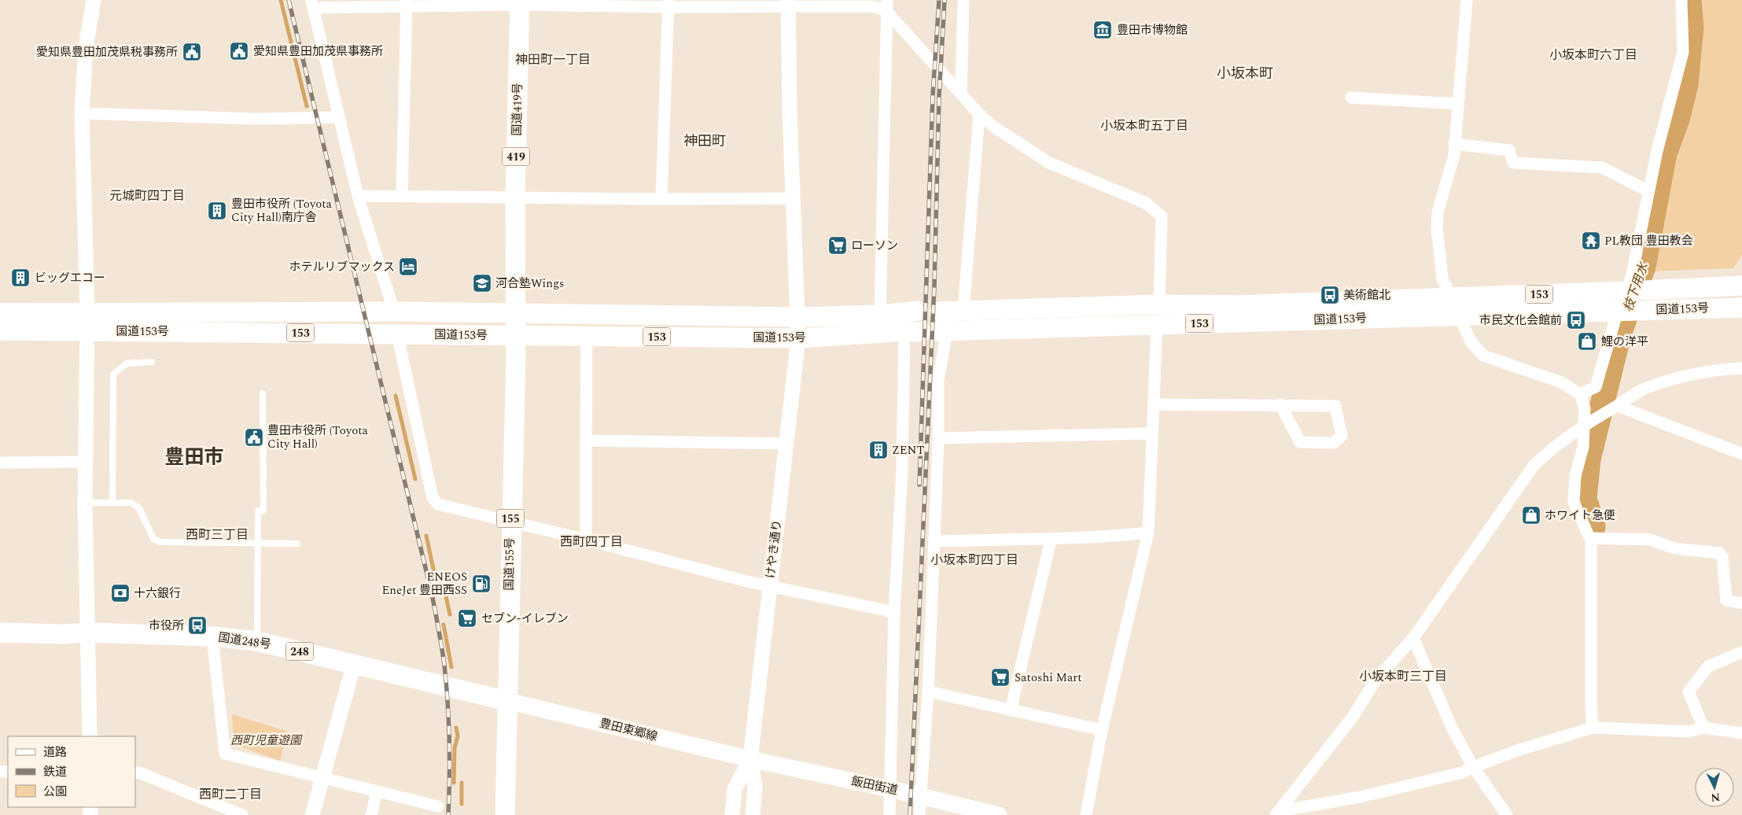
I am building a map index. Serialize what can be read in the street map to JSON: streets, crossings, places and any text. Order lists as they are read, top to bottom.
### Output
{
  "streets": {
    "highway": [
      "国道419号",
      "419",
      "153",
      "国道153号",
      "155",
      "国道155号",
      "国道248号",
      "248"
    ],
    "main road": ["豊田東郷線", "飯田街道"],
    "street": ["けやき通り"]
  },
  "crossings": [
    ["国道419号", "国道153号"],
    ["国道419号", "国道155号"],
    ["国道153号", "けやき通り"],
    ["国道153号", "国道155号"],
    ["けやき通り", "豊田東郷線"],
    ["けやき通り", "飯田街道"],
    ["国道155号", "国道248号"],
    ["国道155号", "豊田東郷線"],
    ["国道248号", "豊田東郷線"],
    ["豊田東郷線", "飯田街道"]
  ],
  "districts": [
    "小坂本町六丁目",
    "神田町一丁目",
    "小坂本町",
    "小坂本町五丁目",
    "神田町",
    "元城町四丁目",
    "豊田市",
    "西町三丁目",
    "西町四丁目",
    "小坂本町四丁目",
    "小坂本町三丁目",
    "西町二丁目"
  ],
  "water": ["枝下用水"],
  "parks": ["西町児童遊園"],
  "places": {
    "museum": ["豊田市博物館"],
    "public building": ["愛知県豊田加茂県事務所", "愛知県豊田加茂県税事務所", "豊田市役所 (Toyota City Hall)"],
    "building": ["豊田市役所 (Toyota City Hall)南庁舎", "ビッグエコー", "ZENT"],
    "temple": ["PL教団 豊田教会"],
    "supermarket": ["ローソン", "セブン-イレブン", "Satoshi Mart"],
    "hotel": ["ホテルリブマックス"],
    "school or university": ["河合塾Wings"],
    "bus stop": ["美術館北", "市民文化会館前", "市役所"],
    "shop": ["鯉の洋平", "ホワイト急便"],
    "fuel station": ["ENEOS EneJet 豊田西SS"],
    "bank": ["十六銀行"]
  },
  "legend": ["道路", "鉄道", "公園"],
  "north": "bottom"
}
